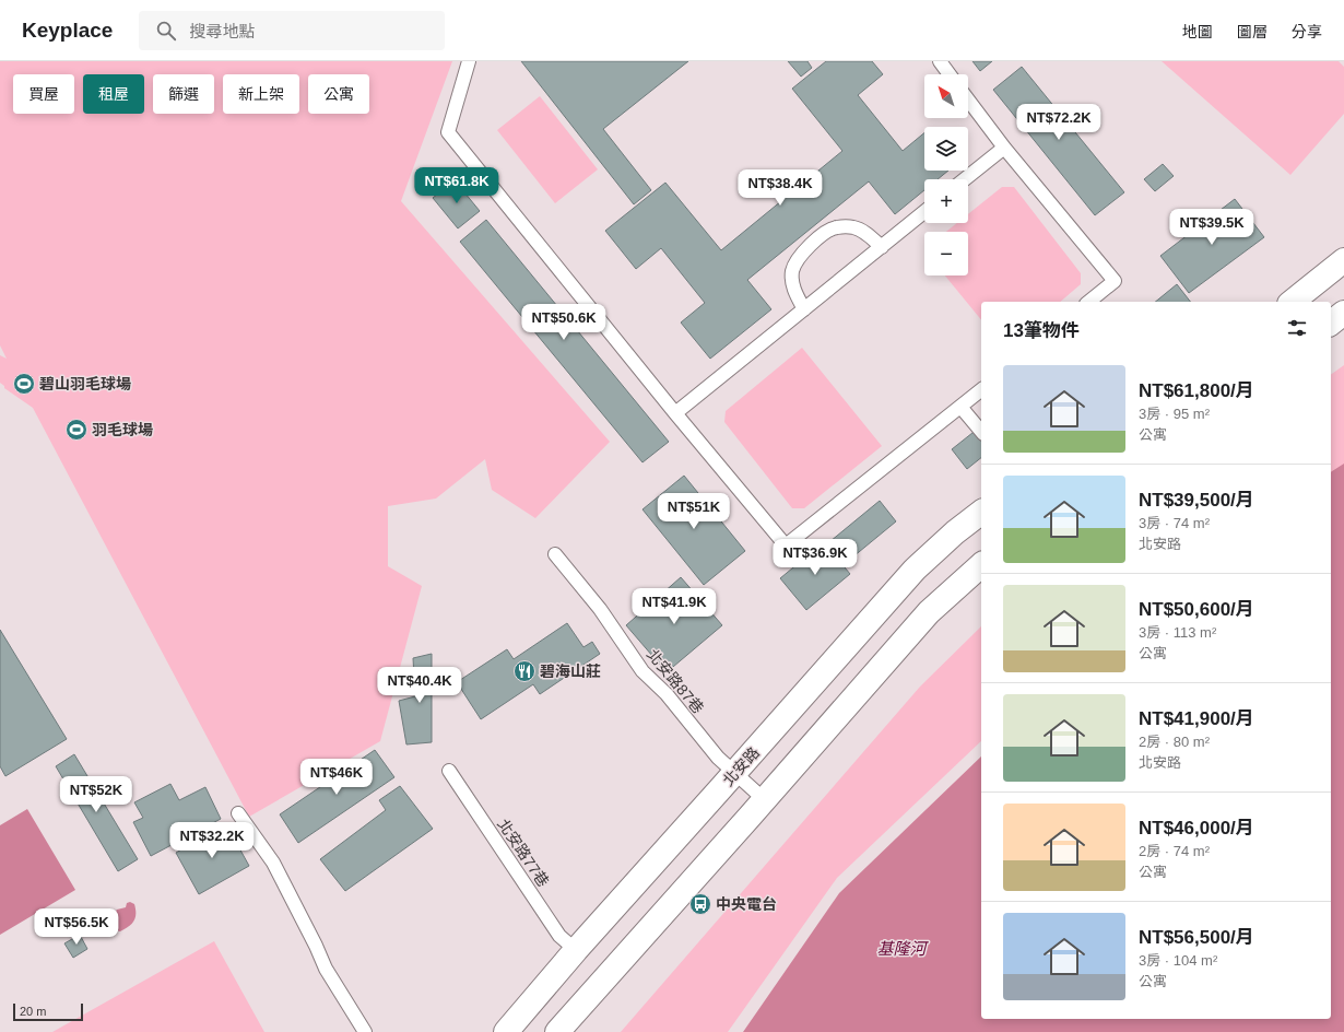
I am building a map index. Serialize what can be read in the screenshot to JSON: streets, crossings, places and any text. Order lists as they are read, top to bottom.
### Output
{
  "streets": {
    "main road": ["北安路"],
    "lane": ["北安路87巷", "北安路77巷"]
  },
  "crossings": [
    ["北安路87巷", "北安路"],
    ["北安路", "北安路77巷"]
  ],
  "water": ["基隆河"],
  "places": {
    "sports": ["碧山羽毛球場", "羽毛球場"],
    "restaurant": ["碧海山莊"],
    "bus stop": ["中央電台"]
  },
  "scale_bar": "20 m",
  "north": "top left",
  "page": {
    "header": "Keyplace",
    "search": "搜尋地點",
    "nav": ["地圖", "圖層", "分享"],
    "map_buttons": ["+", "−"],
    "chip": [
      "買屋",
      "租屋",
      "篩選",
      "新上架",
      "公寓"
    ],
    "price": [
      "NT$72.2K",
      "NT$61.8K",
      "NT$38.4K",
      "NT$39.5K",
      "NT$50.6K",
      "NT$51K",
      "NT$36.9K",
      "NT$41.9K",
      "NT$40.4K",
      "NT$46K",
      "NT$52K",
      "NT$32.2K",
      "NT$56.5K"
    ],
    "heading": "13筆物件",
    "list": [
      {
        "name": "NT$61,800/月",
        "note": "3房 · 95 m² · 公寓"
      },
      {
        "name": "NT$39,500/月",
        "note": "3房 · 74 m² · 北安路"
      },
      {
        "name": "NT$50,600/月",
        "note": "3房 · 113 m² · 公寓"
      },
      {
        "name": "NT$41,900/月",
        "note": "2房 · 80 m² · 北安路"
      },
      {
        "name": "NT$46,000/月",
        "note": "2房 · 74 m² · 公寓"
      },
      {
        "name": "NT$56,500/月",
        "note": "3房 · 104 m² · 公寓"
      }
    ],
    "scale": "20 m"
  }
}
